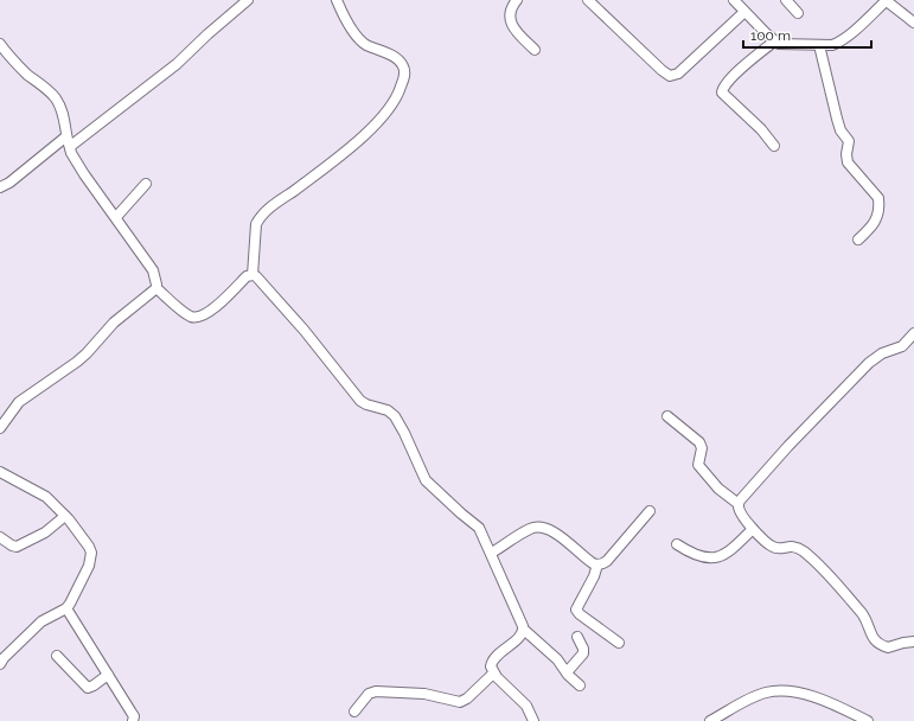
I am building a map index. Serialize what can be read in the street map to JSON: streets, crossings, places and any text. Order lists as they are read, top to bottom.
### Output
{
  "scale_bar": "100 m"
}
